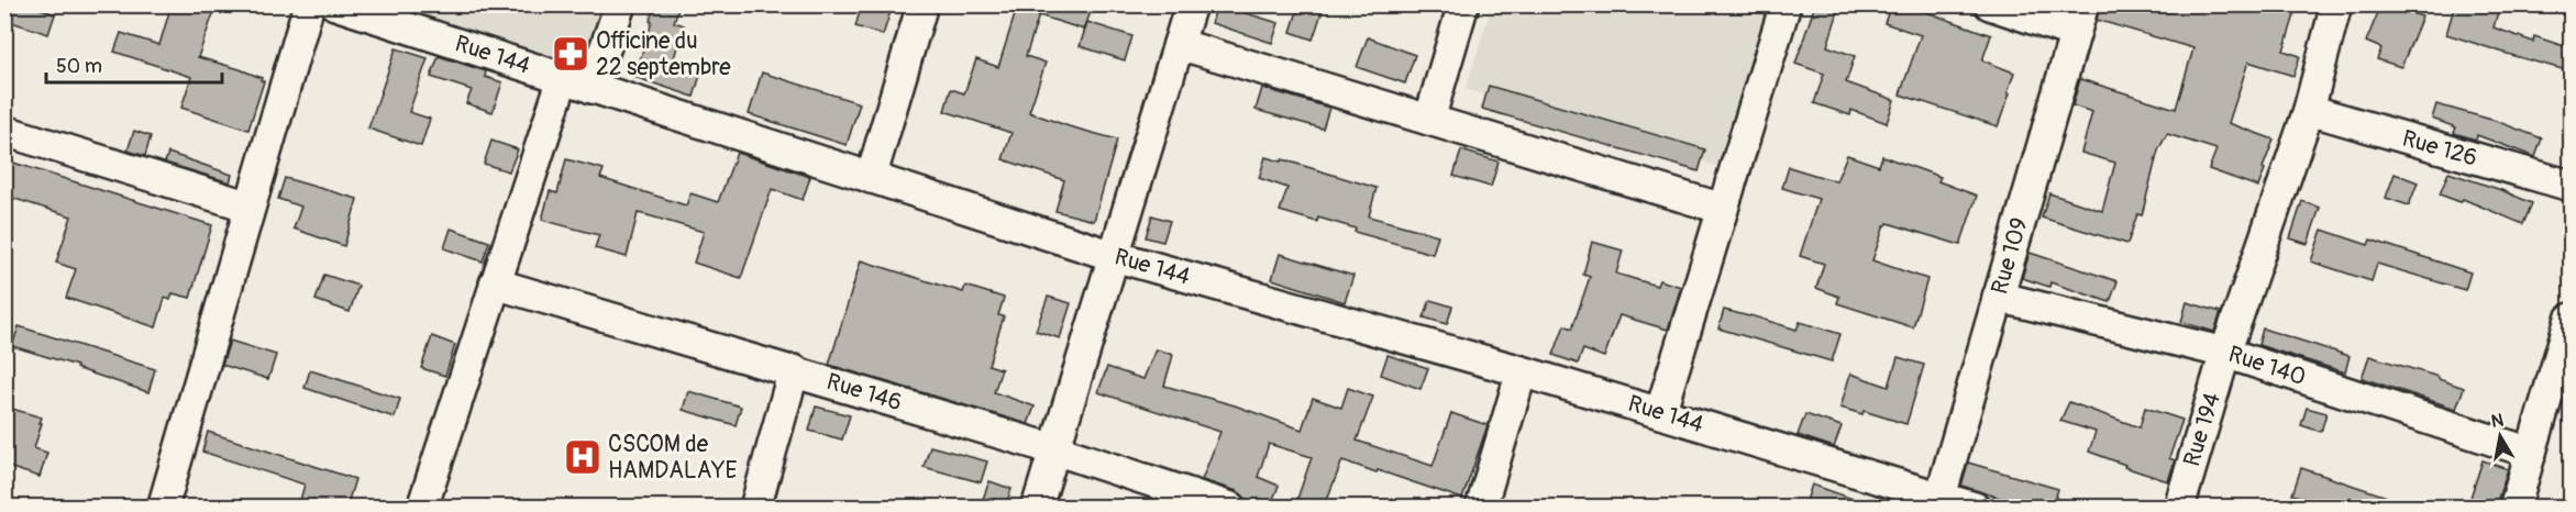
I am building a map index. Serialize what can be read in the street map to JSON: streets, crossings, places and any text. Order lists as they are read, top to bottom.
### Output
{
  "streets": {
    "street": [
      "Rue 144",
      "Rue 126",
      "Rue 109",
      "Rue 140",
      "Rue 146",
      "Rue 194"
    ]
  },
  "crossings": [
    ["Rue 144", "Rue 109"],
    ["Rue 126", "Rue 194"],
    ["Rue 109", "Rue 140"],
    ["Rue 140", "Rue 194"]
  ],
  "places": {
    "pharmacy": ["Officine du 22 septembre"],
    "hospital": ["CSCOM de HAMDALAYE"]
  },
  "scale_bar": "50 m",
  "north": "top"
}
